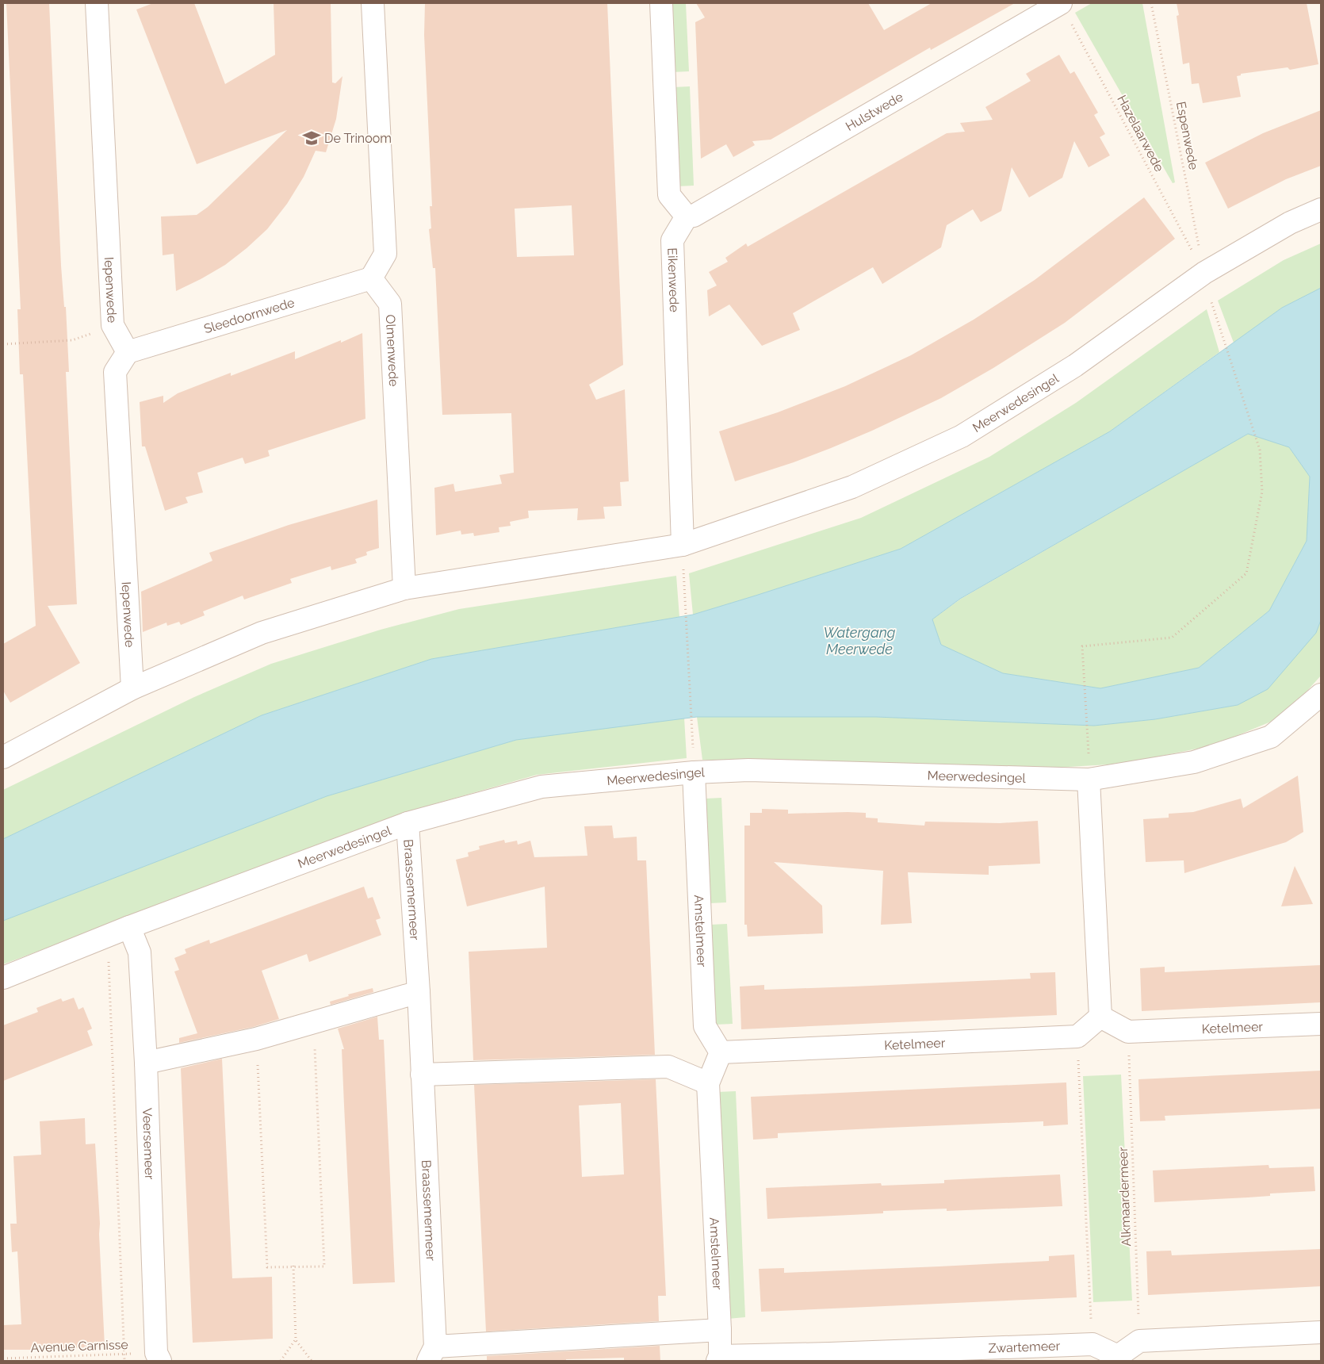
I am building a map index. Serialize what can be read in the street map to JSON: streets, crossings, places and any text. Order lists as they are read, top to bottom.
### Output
{
  "streets": {
    "street": [
      "Hulstwede",
      "Eikenwede",
      "Iepenwede",
      "Sleedoornwede",
      "Olmenwede",
      "Meerwedesingel",
      "Braassemermeer",
      "Amstelmeer",
      "Ketelmeer",
      "Veersemeer",
      "Zwartemeer"
    ],
    "path": [
      "Hazelaarwede",
      "Espenwede",
      "Alkmaardermeer",
      "Avenue Carnisse"
    ]
  },
  "crossings": [
    ["Hulstwede", "Eikenwede"],
    ["Hazelaarwede", "Espenwede"],
    ["Hazelaarwede", "Meerwedesingel"],
    ["Espenwede", "Meerwedesingel"],
    ["Eikenwede", "Meerwedesingel"],
    ["Iepenwede", "Sleedoornwede"],
    ["Iepenwede", "Meerwedesingel"],
    ["Sleedoornwede", "Olmenwede"],
    ["Olmenwede", "Meerwedesingel"],
    ["Meerwedesingel", "Braassemermeer"],
    ["Meerwedesingel", "Amstelmeer"],
    ["Meerwedesingel", "Veersemeer"],
    ["Braassemermeer", "Amstelmeer"],
    ["Amstelmeer", "Ketelmeer"],
    ["Amstelmeer", "Zwartemeer"],
    ["Ketelmeer", "Alkmaardermeer"],
    ["Veersemeer", "Avenue Carnisse"],
    ["Alkmaardermeer", "Zwartemeer"]
  ],
  "water": ["Watergang Meerwede"],
  "places": {
    "school or university": ["De Trinoom"]
  }
}
